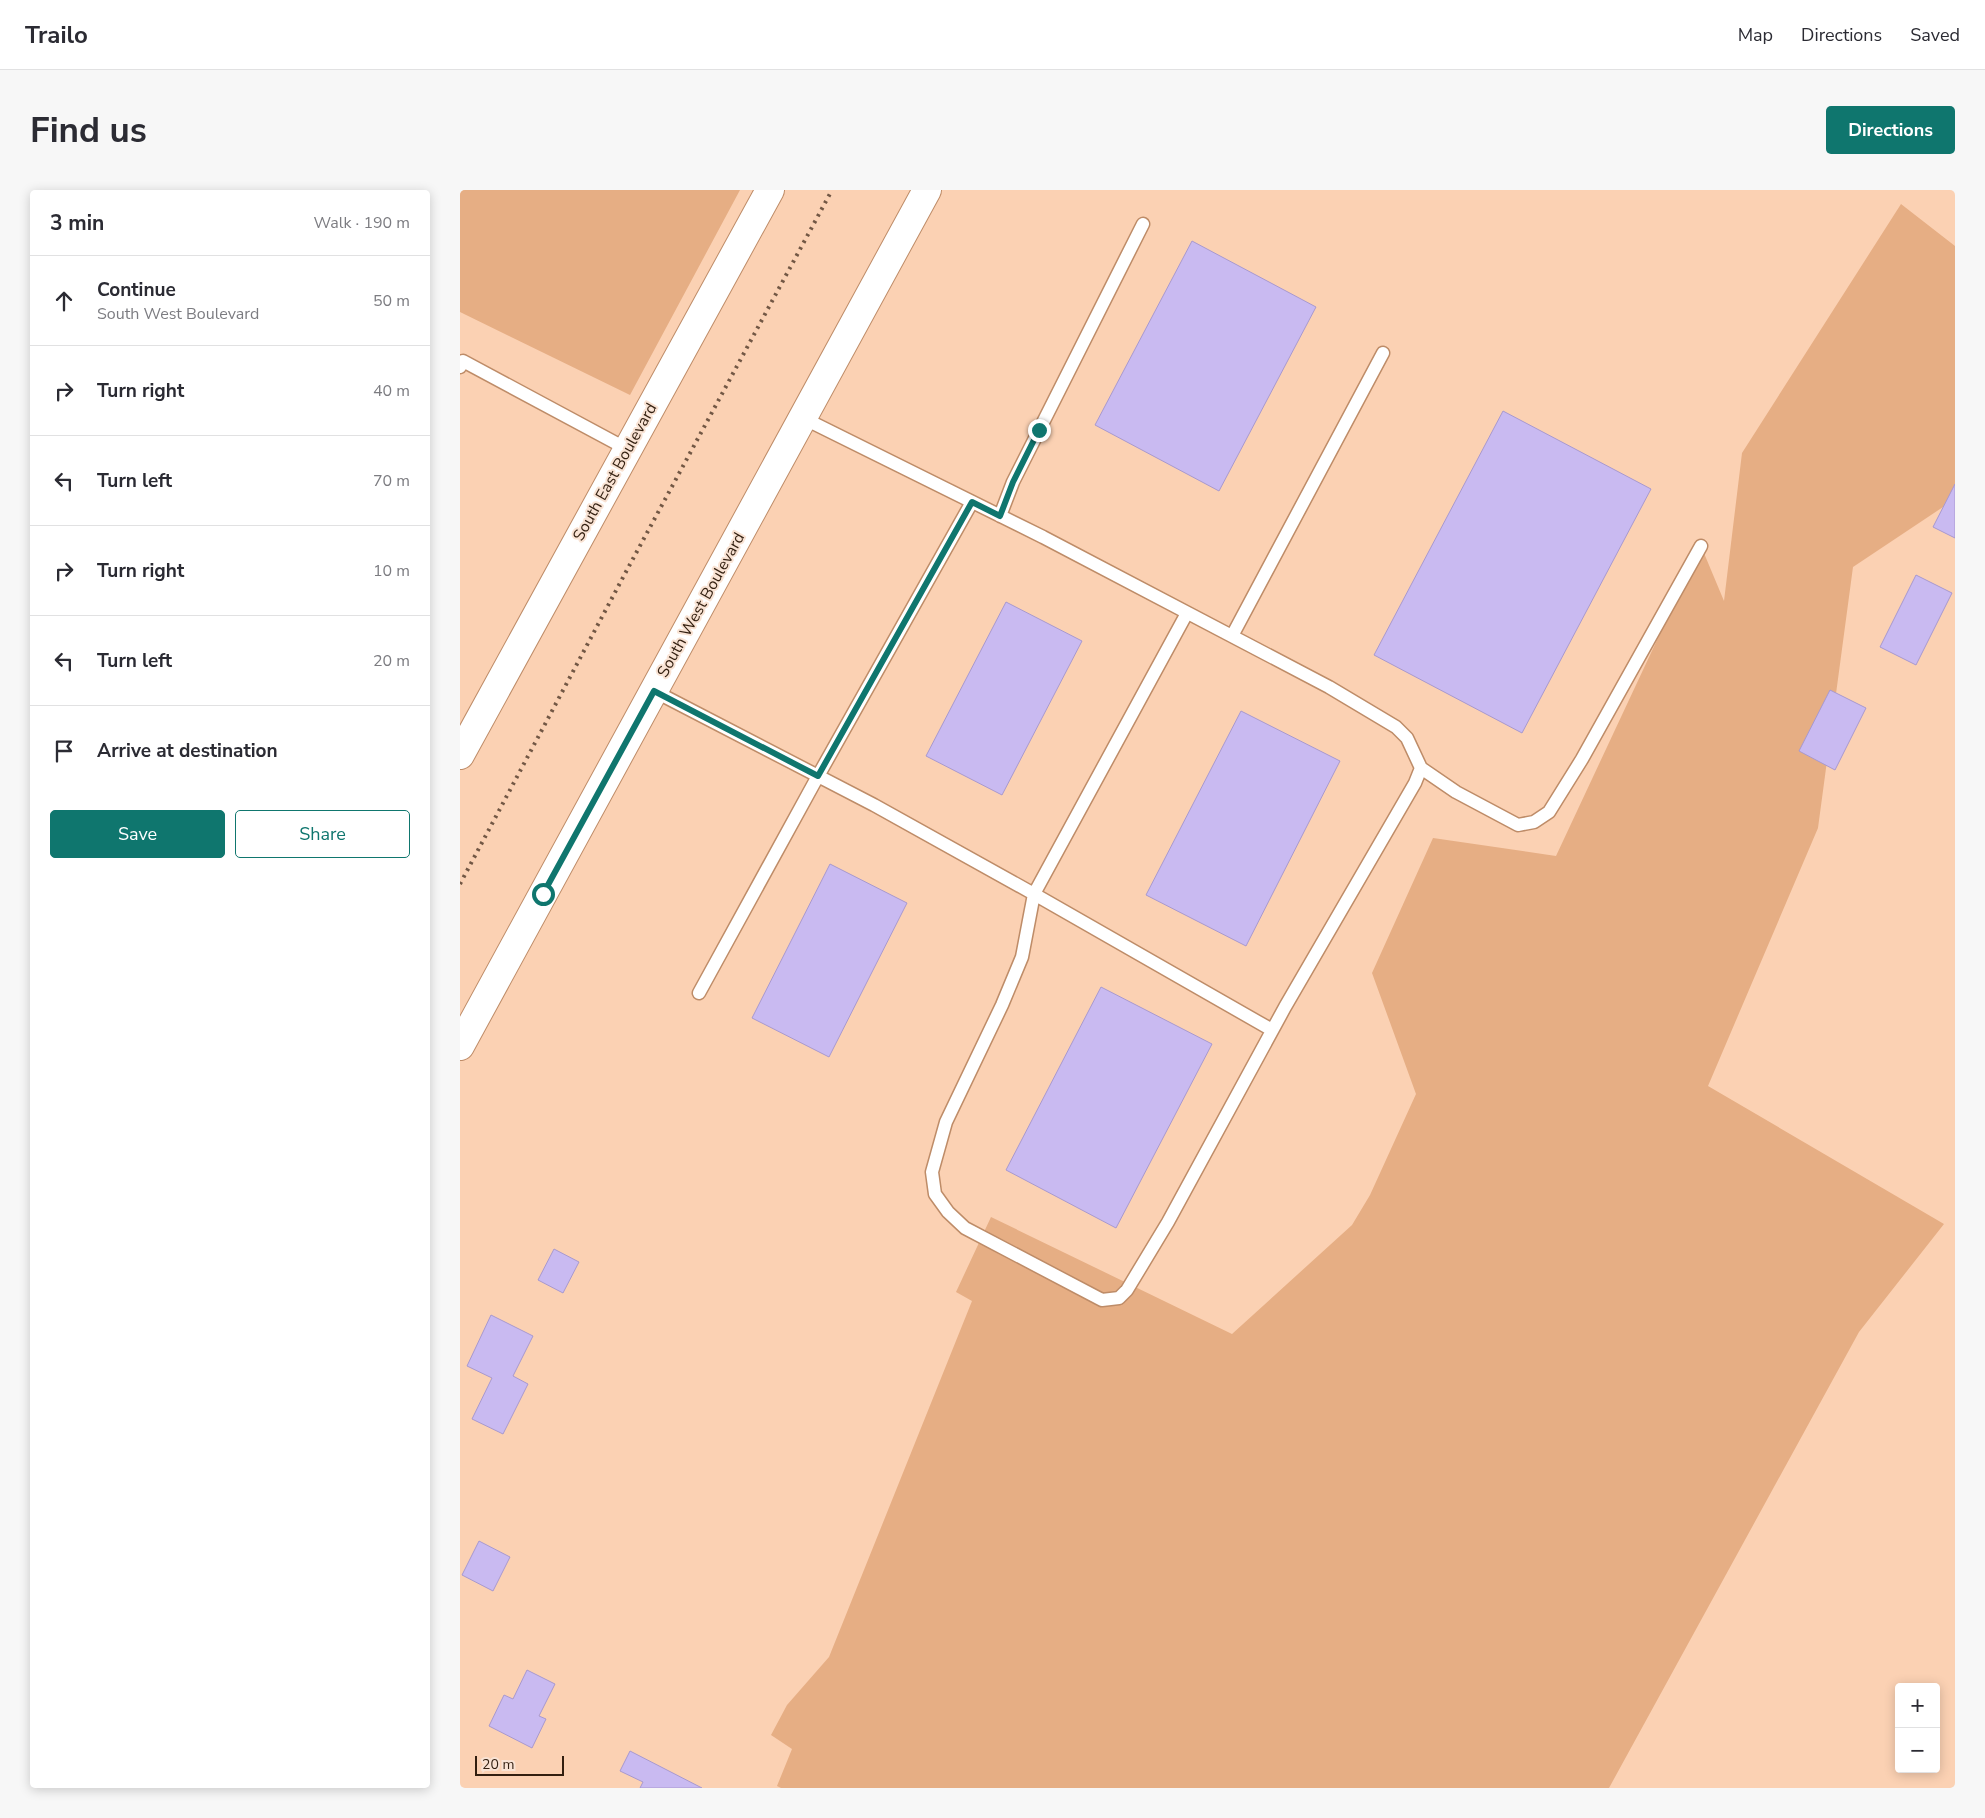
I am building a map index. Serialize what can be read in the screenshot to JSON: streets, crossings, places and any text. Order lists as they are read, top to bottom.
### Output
{
  "streets": {
    "main road": ["South East Boulevard", "South West Boulevard"]
  },
  "scale_bar": "20 m",
  "page": {
    "header": "Trailo",
    "nav": ["Map", "Directions", "Saved"],
    "buttons": [
      "Directions",
      ["Save", "Share"]
    ],
    "title": "Find us",
    "heading": ["3 min", "Walk · 190 m"],
    "list": [
      ["Continue", "South West Boulevard", "50 m"],
      ["Turn right", "40 m"],
      ["Turn left", "70 m"],
      ["Turn right", "10 m"],
      ["Turn left", "20 m"],
      "Arrive at destination"
    ],
    "map_buttons": ["+", "−"],
    "scale": "20 m"
  }
}
